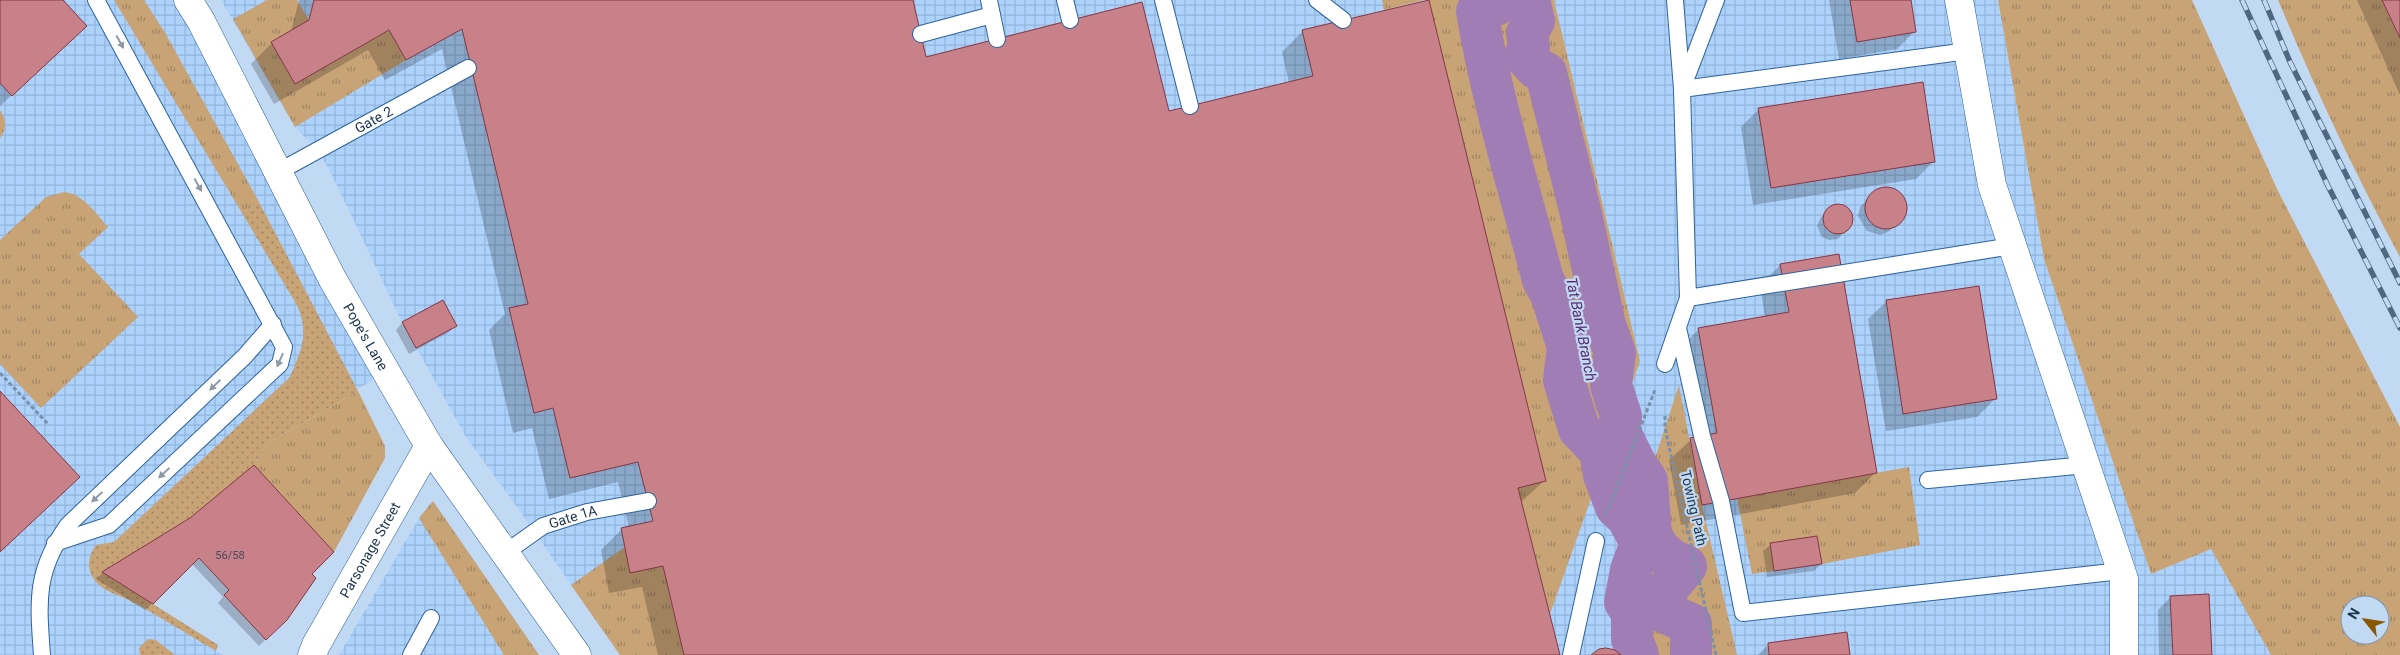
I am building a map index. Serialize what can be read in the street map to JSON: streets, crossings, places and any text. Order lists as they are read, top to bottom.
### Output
{
  "streets": {
    "street": ["Pope's Lane", "Parsonage Street"],
    "lane": ["Gate 2", "Gate 1A"],
    "path": ["Towing Path"]
  },
  "crossings": [
    ["Gate 2", "Pope's Lane"],
    ["Pope's Lane", "Gate 1A"],
    ["Pope's Lane", "Parsonage Street"]
  ],
  "water": ["Tat Bank Branch"],
  "house_numbers": ["56/58"],
  "north": "top left"
}
